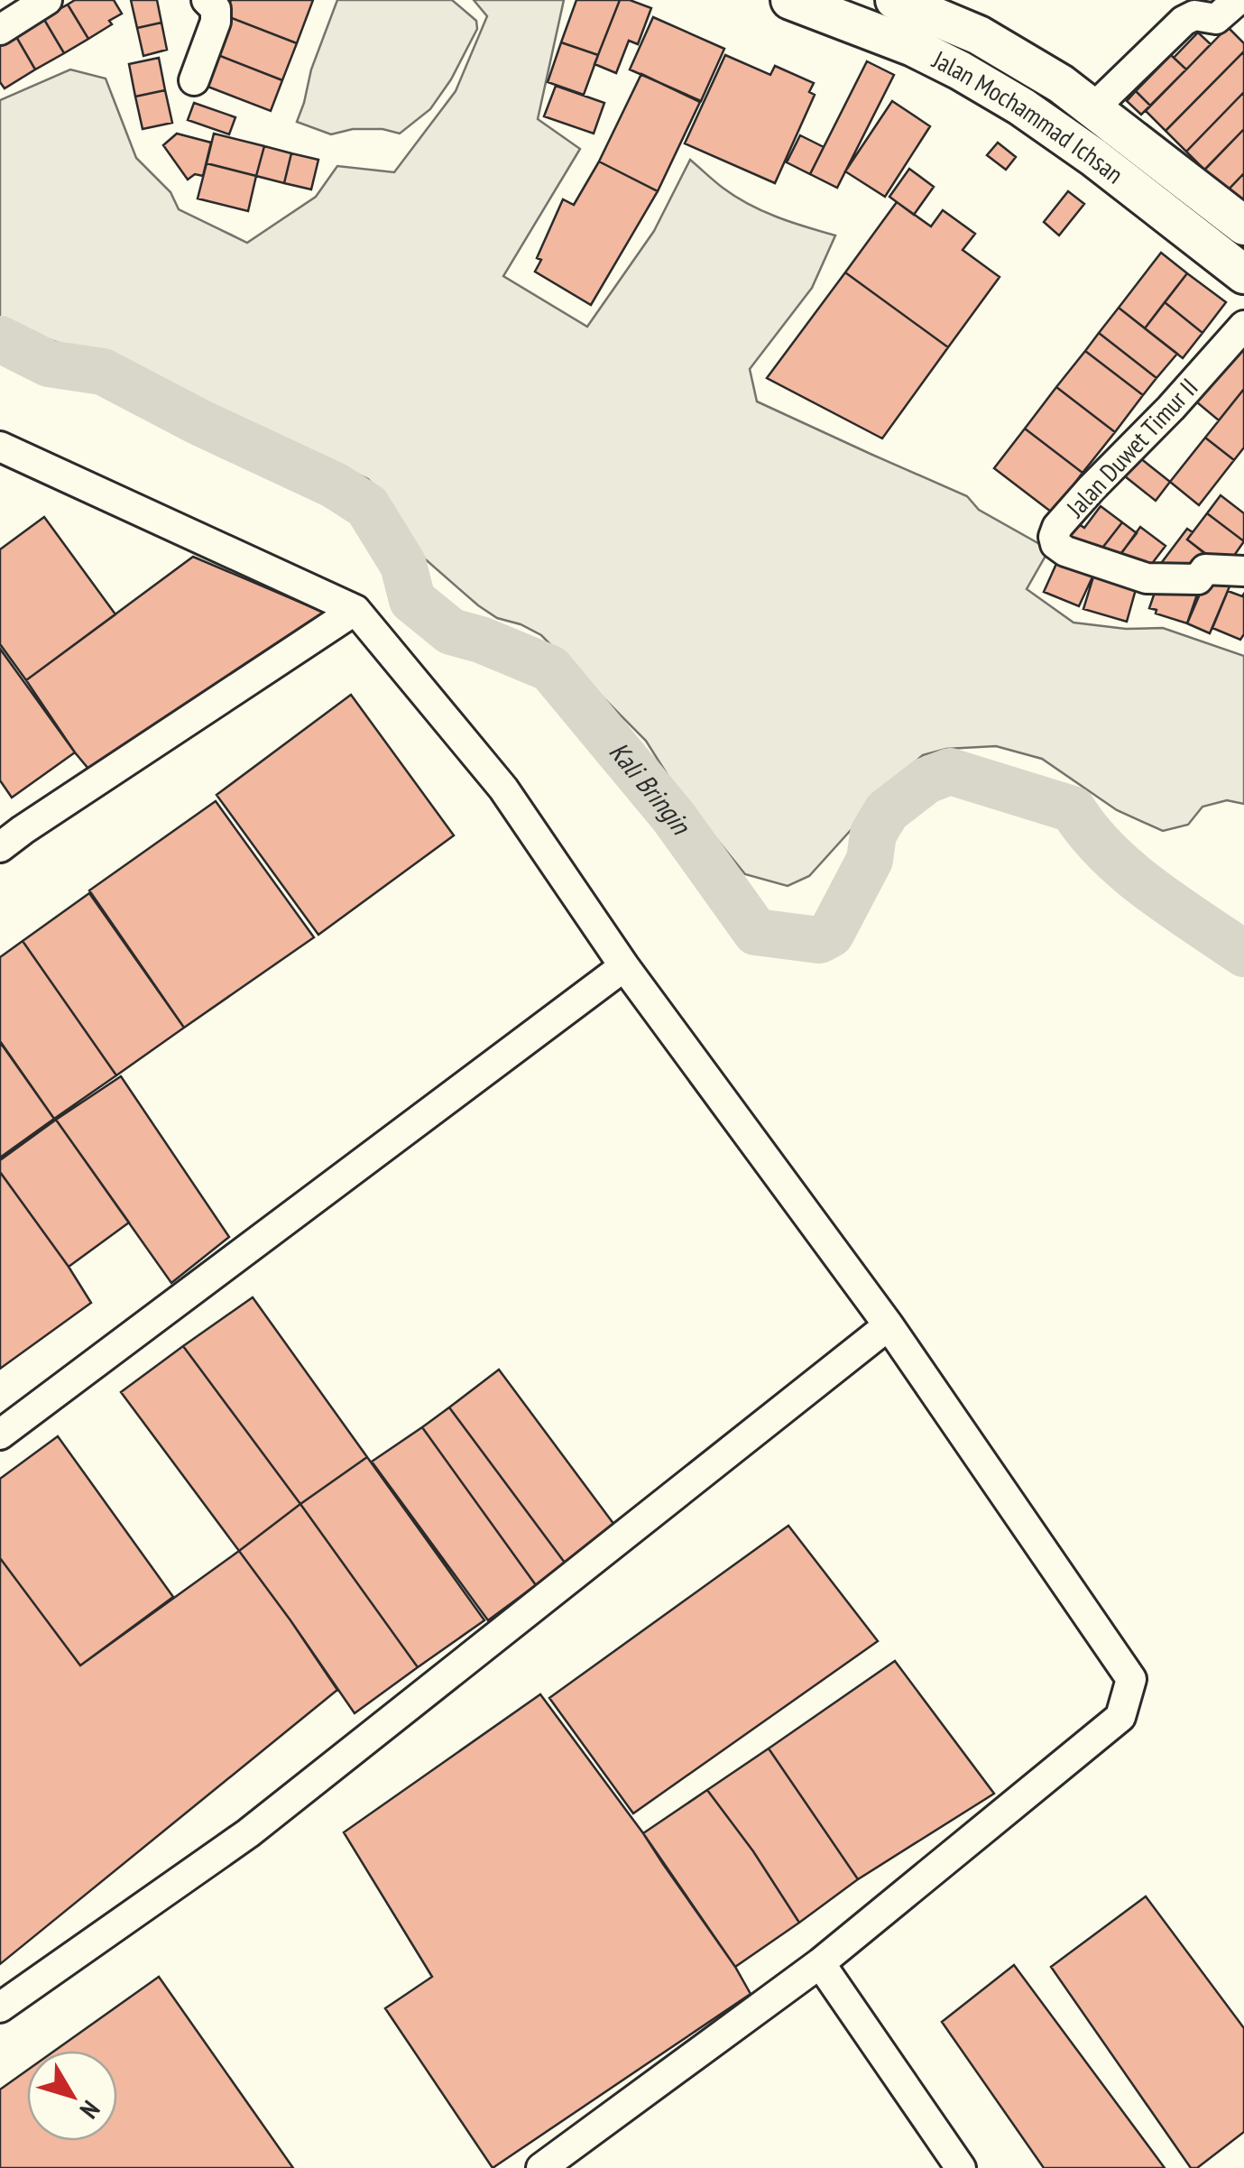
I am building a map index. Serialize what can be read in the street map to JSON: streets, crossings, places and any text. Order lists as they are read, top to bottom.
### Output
{
  "streets": {
    "main road": ["Jalan Mochammad Ichsan"],
    "street": ["Jalan Duwet Timur II"]
  },
  "water": ["Kali Bringin"],
  "north": "bottom right"
}
